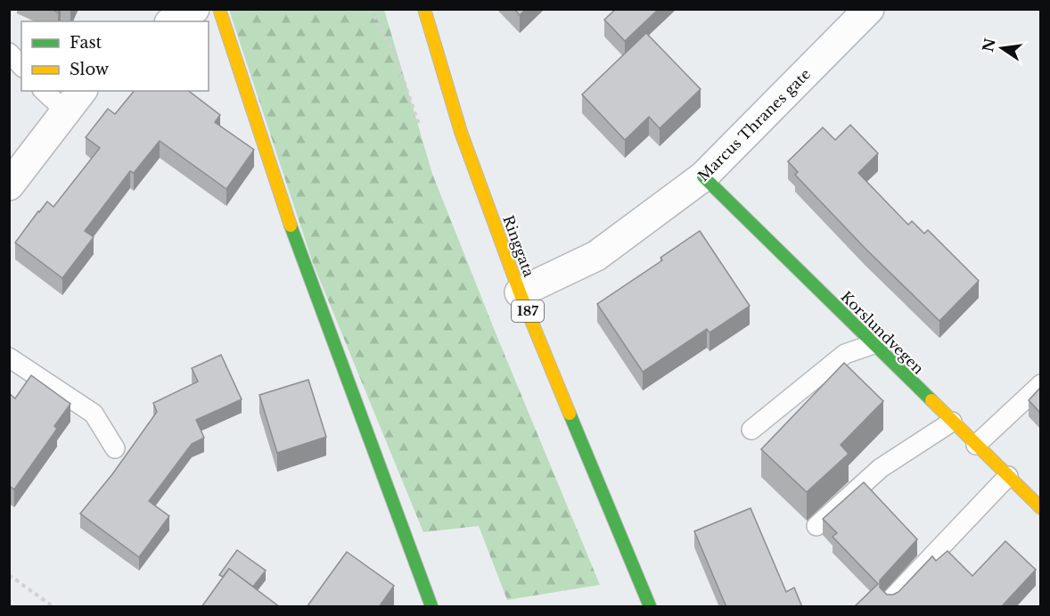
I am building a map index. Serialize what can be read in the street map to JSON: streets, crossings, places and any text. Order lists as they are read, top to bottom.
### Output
{
  "streets": {
    "street": [
      "Marcus Thranes gate",
      "Ringgata",
      "187",
      "Korslundvegen"
    ]
  },
  "crossings": [
    ["Marcus Thranes gate", "Ringgata"],
    ["Marcus Thranes gate", "Korslundvegen"]
  ],
  "legend": ["Fast", "Slow"],
  "north": "left"
}
